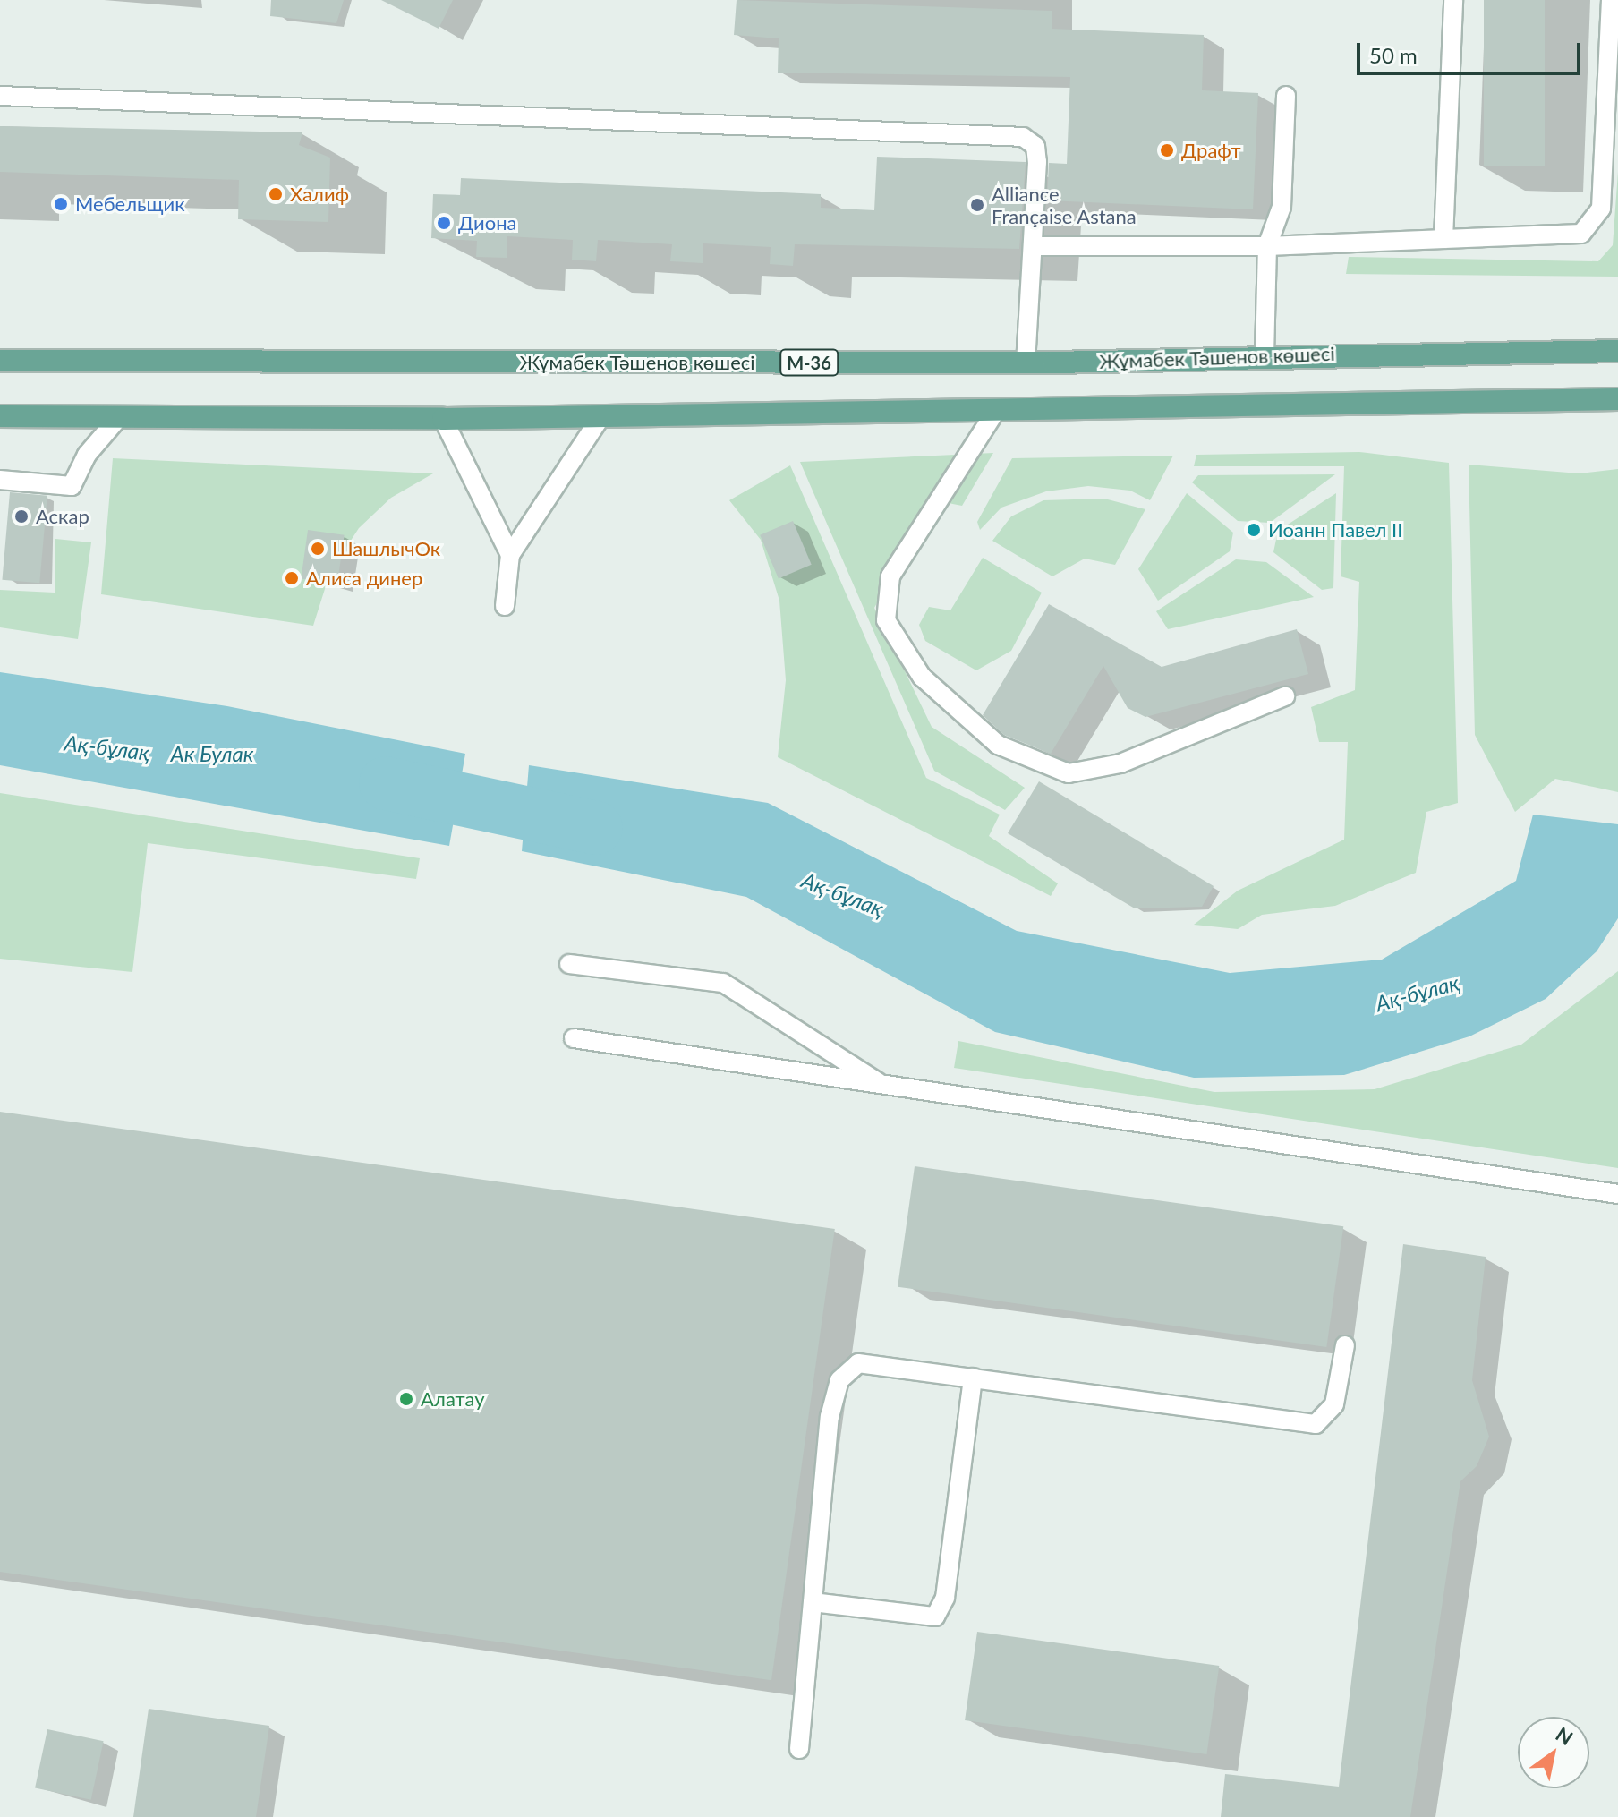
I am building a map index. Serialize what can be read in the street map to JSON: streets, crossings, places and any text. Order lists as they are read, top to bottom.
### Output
{
  "streets": {
    "main road": ["Жұмабек Тәшенов көшесі", "M-36"]
  },
  "water": ["Ақ-бұлақ", "Ак Булак"],
  "places": [
    "Драфт",
    "Халиф",
    "Мебельщик",
    "Alliance Française Astana",
    "Диона",
    "Аскар",
    "Иоанн Павел II",
    "ШашлычОк",
    "Алиса динер",
    "Алатау"
  ],
  "scale_bar": "50 m",
  "north": "top right"
}
